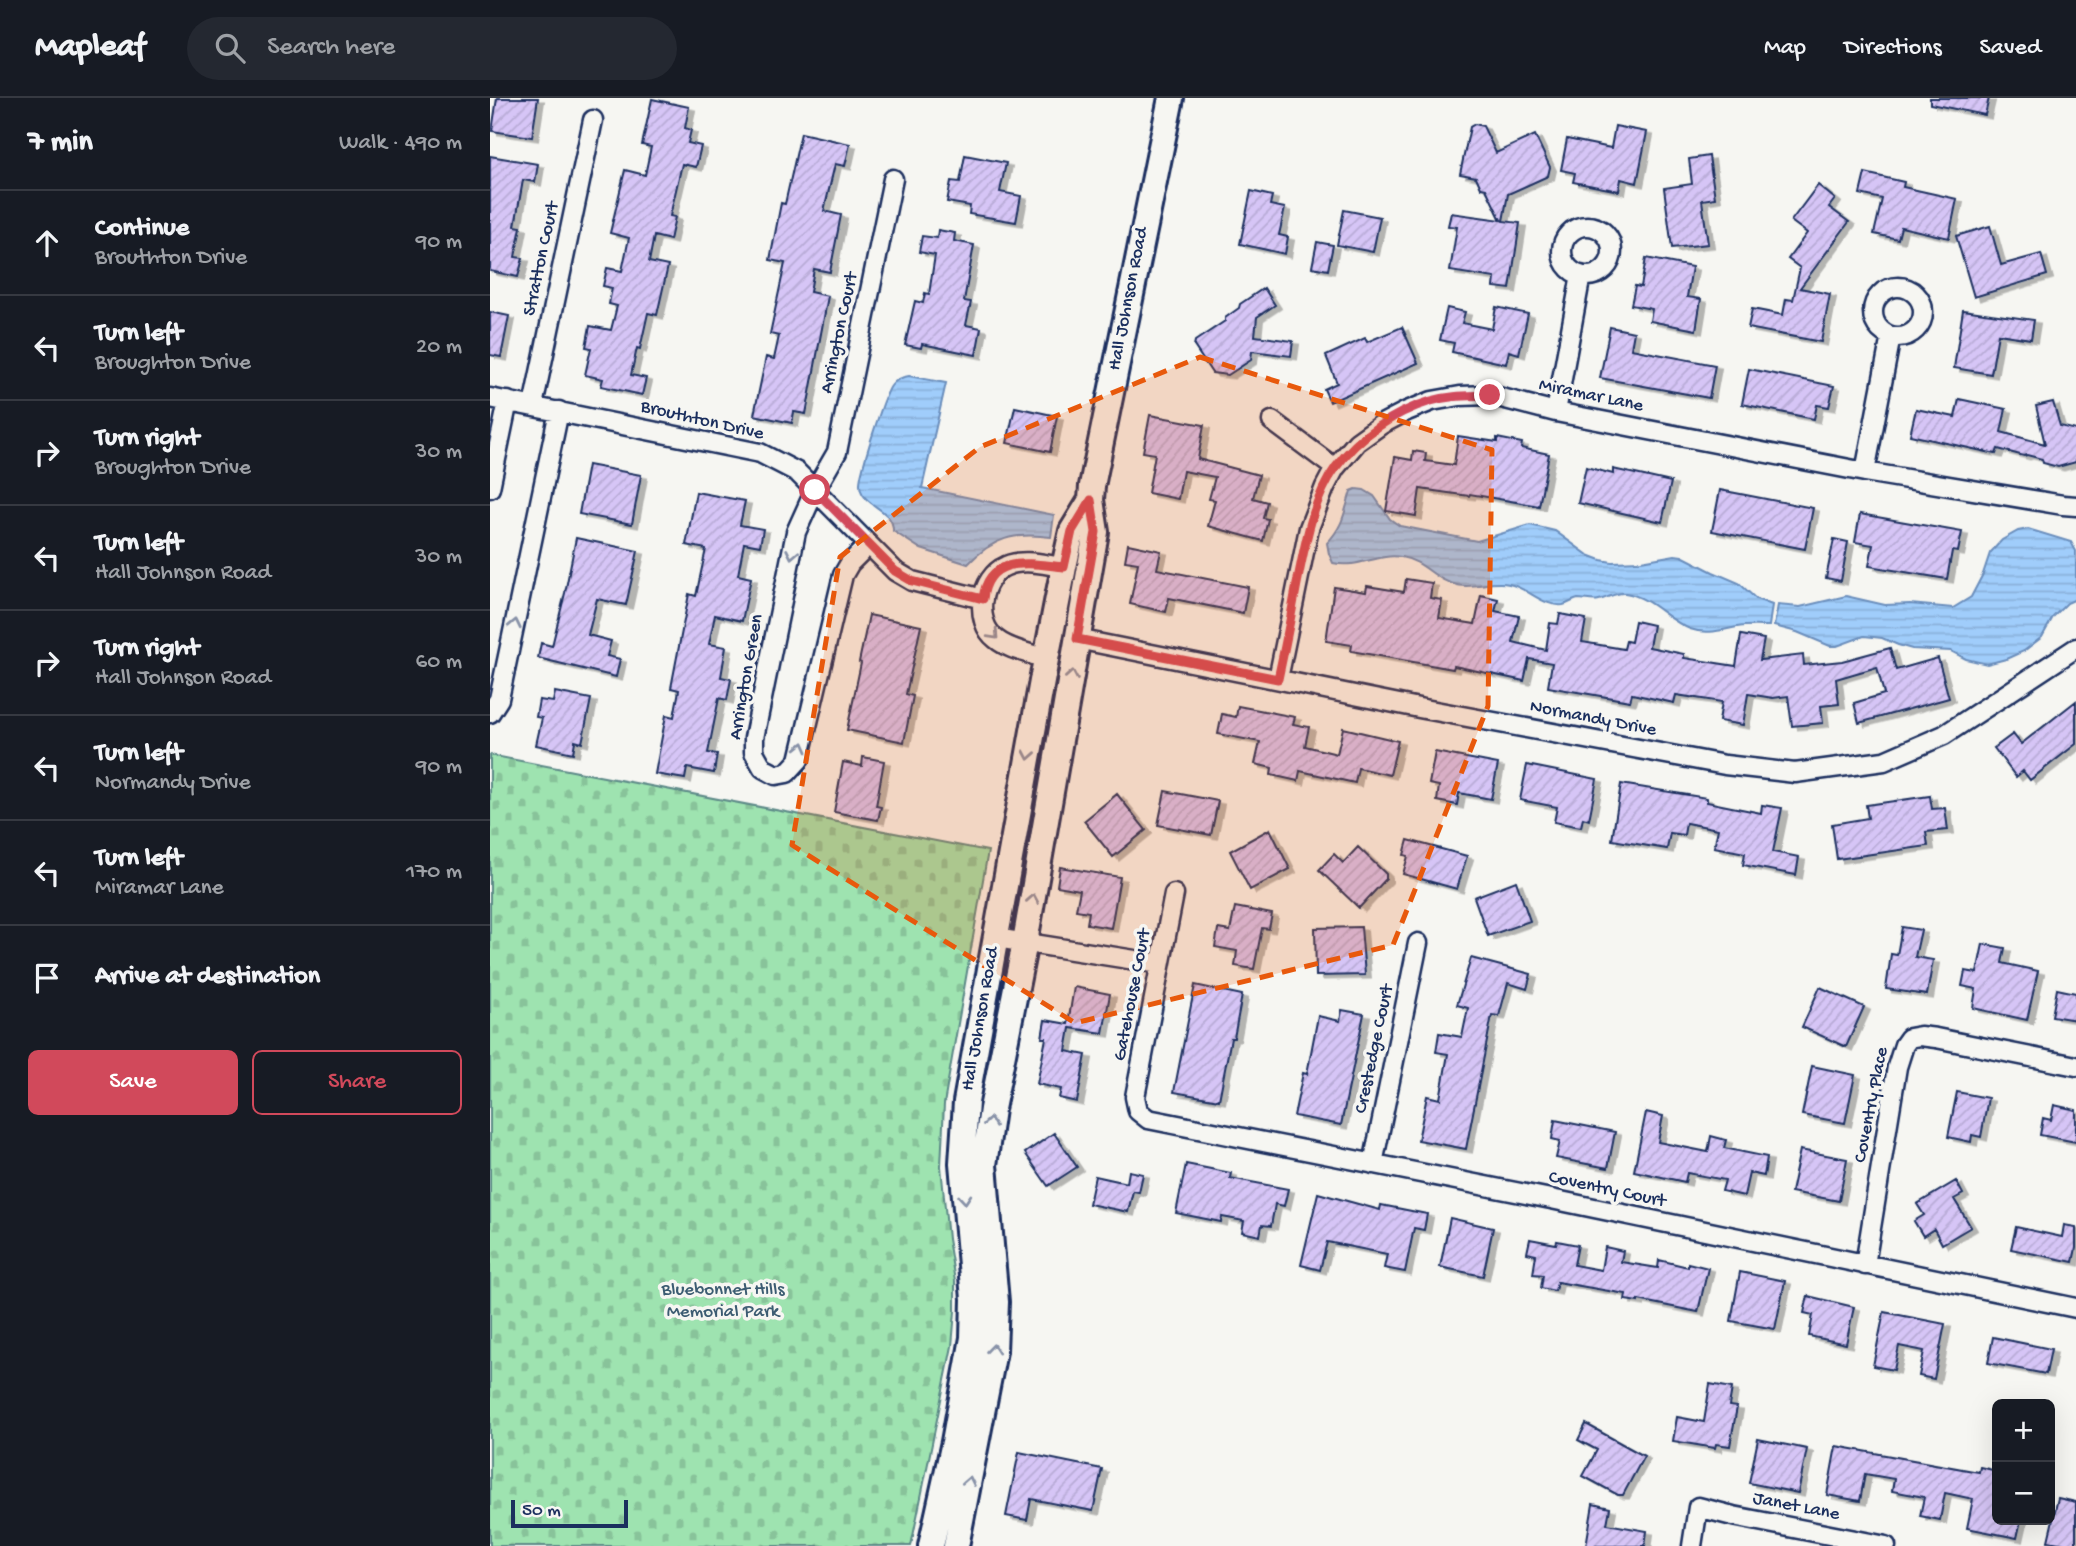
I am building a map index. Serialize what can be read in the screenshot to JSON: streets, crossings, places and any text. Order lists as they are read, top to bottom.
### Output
{
  "streets": {
    "main road": ["Hall Johnson Road"],
    "street": [
      "Stratton Court",
      "Arrington Court",
      "Miramar Lane",
      "Brouthton Drive",
      "Arrington Green",
      "Normandy Drive",
      "Gatehouse Court",
      "Crestedge Court",
      "Coventry Place",
      "Coventry Court",
      "Janet Lane"
    ]
  },
  "crossings": [
    ["Stratton Court", "Brouthton Drive"],
    ["Hall Johnson Road", "Normandy Drive"],
    ["Arrington Court", "Brouthton Drive"],
    ["Arrington Court", "Arrington Green"],
    ["Miramar Lane", "Normandy Drive"],
    ["Brouthton Drive", "Arrington Green"],
    ["Gatehouse Court", "Coventry Court"],
    ["Crestedge Court", "Coventry Court"],
    ["Coventry Place", "Coventry Court"]
  ],
  "parks": ["Bluebonnet Hills Memorial Park"],
  "scale_bar": "50 m",
  "page": {
    "header": "Mapleaf",
    "search": "Search here",
    "nav": ["Map", "Directions", "Saved"],
    "heading": ["7 min", "Walk · 490 m"],
    "list": [
      ["Continue", "Brouthton Drive", "90 m"],
      ["Turn left", "Broughton Drive", "20 m"],
      ["Turn right", "Broughton Drive", "30 m"],
      ["Turn left", "Hall Johnson Road", "30 m"],
      ["Turn right", "Hall Johnson Road", "60 m"],
      ["Turn left", "Normandy Drive", "90 m"],
      ["Turn left", "Miramar Lane", "170 m"],
      "Arrive at destination"
    ],
    "buttons": ["Save", "Share"],
    "map_buttons": ["+", "−"],
    "scale": "50 m"
  }
}
